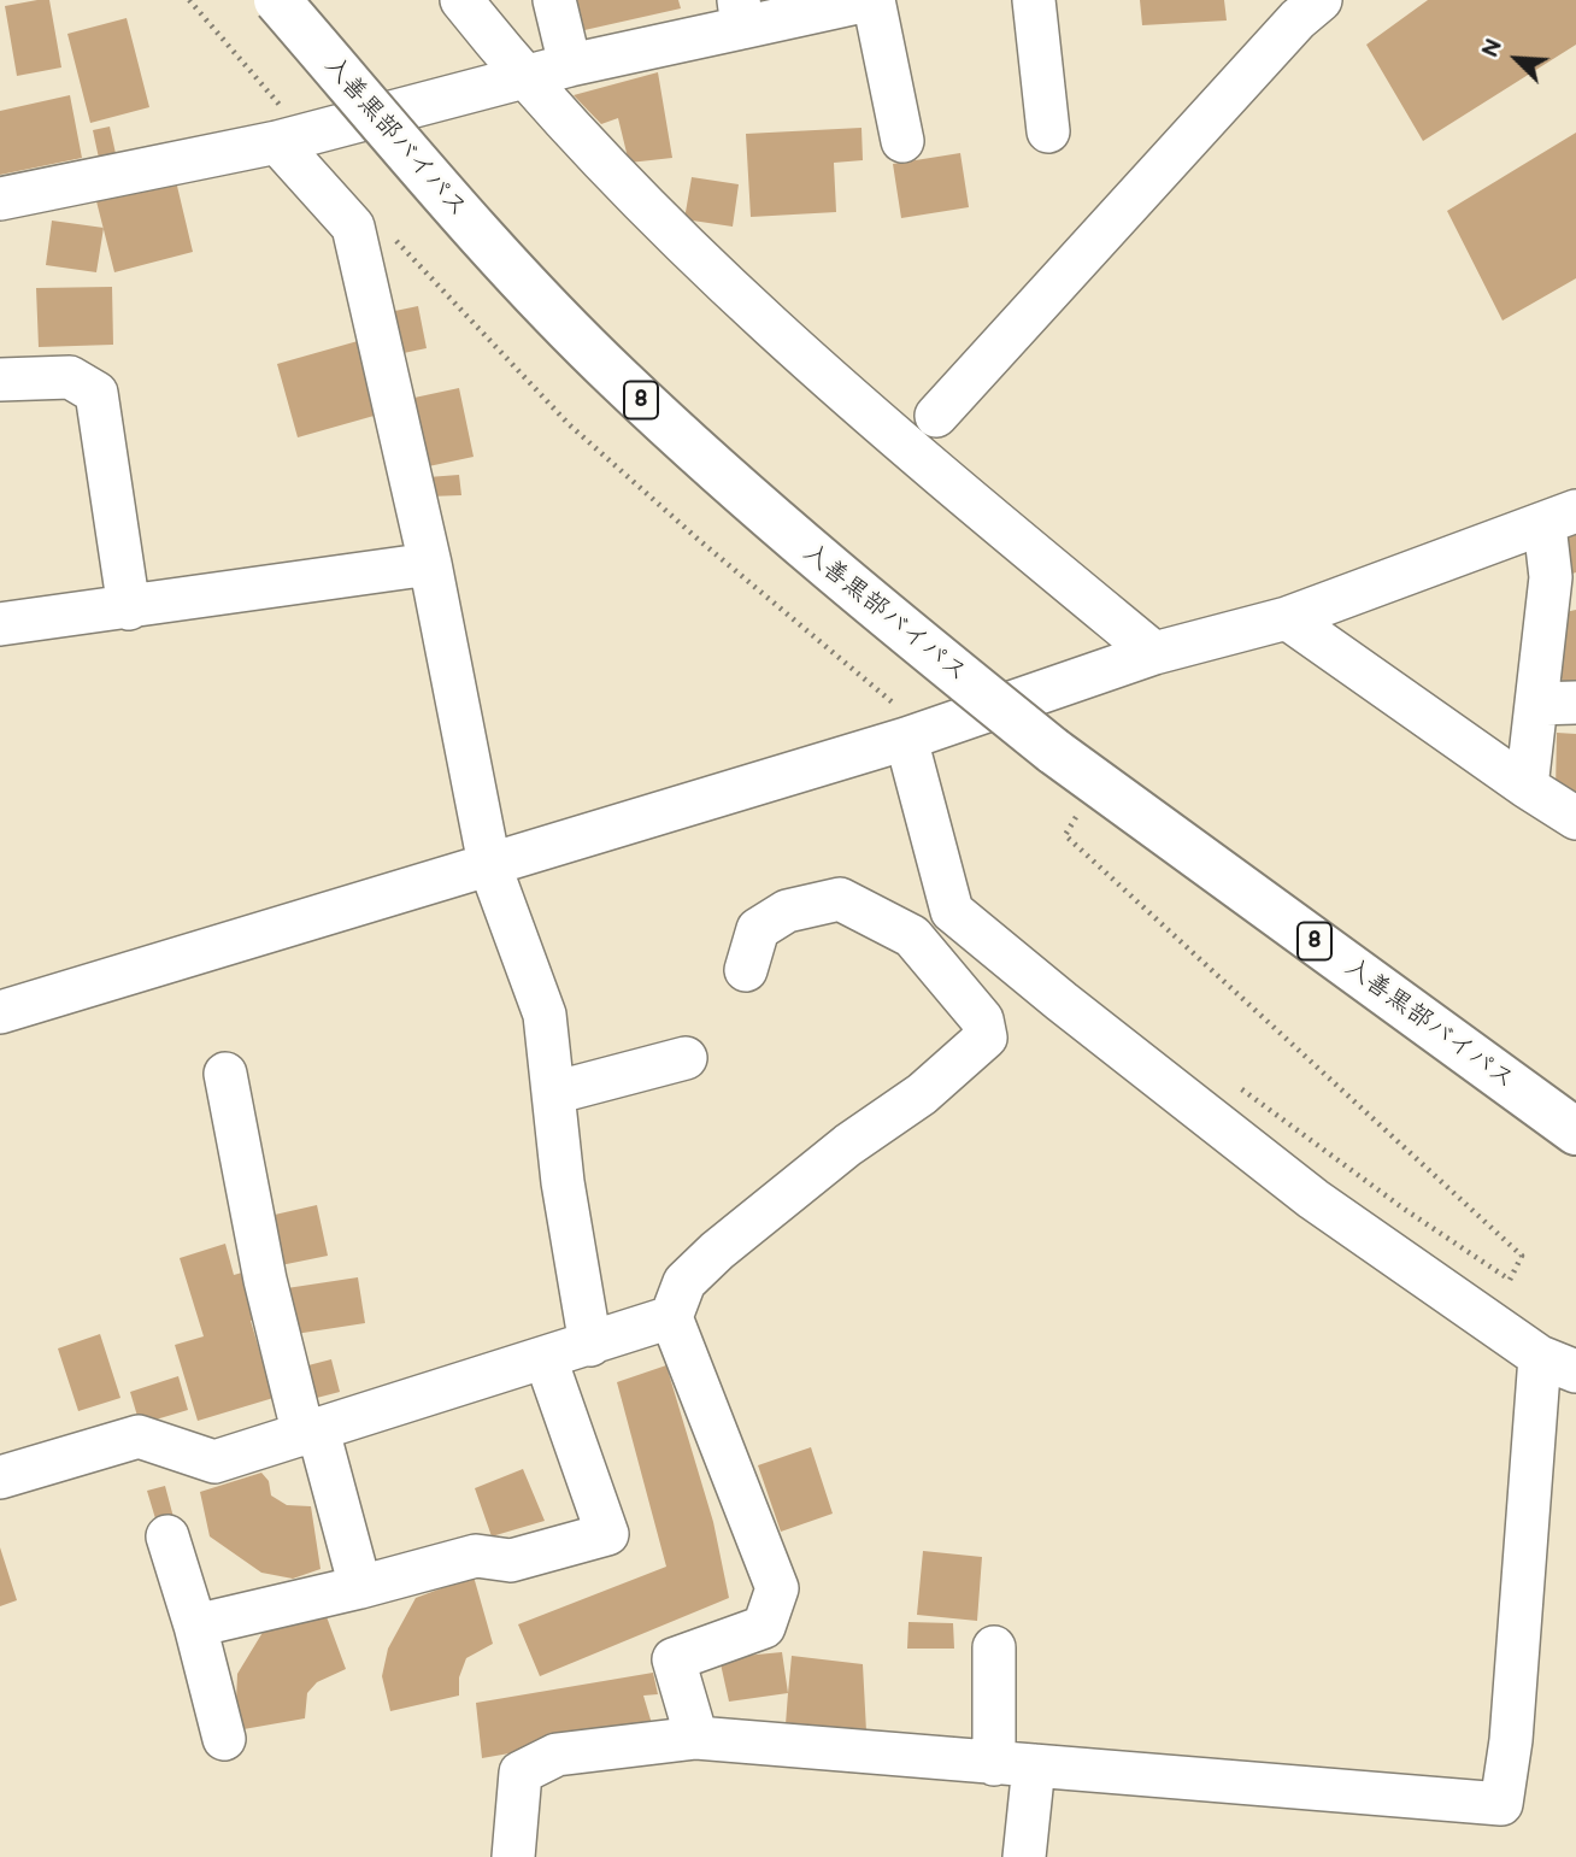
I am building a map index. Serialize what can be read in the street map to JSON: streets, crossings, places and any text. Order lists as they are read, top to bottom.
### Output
{
  "streets": {
    "highway": ["入善黒部バイパス", "8"]
  },
  "north": "top left"
}
